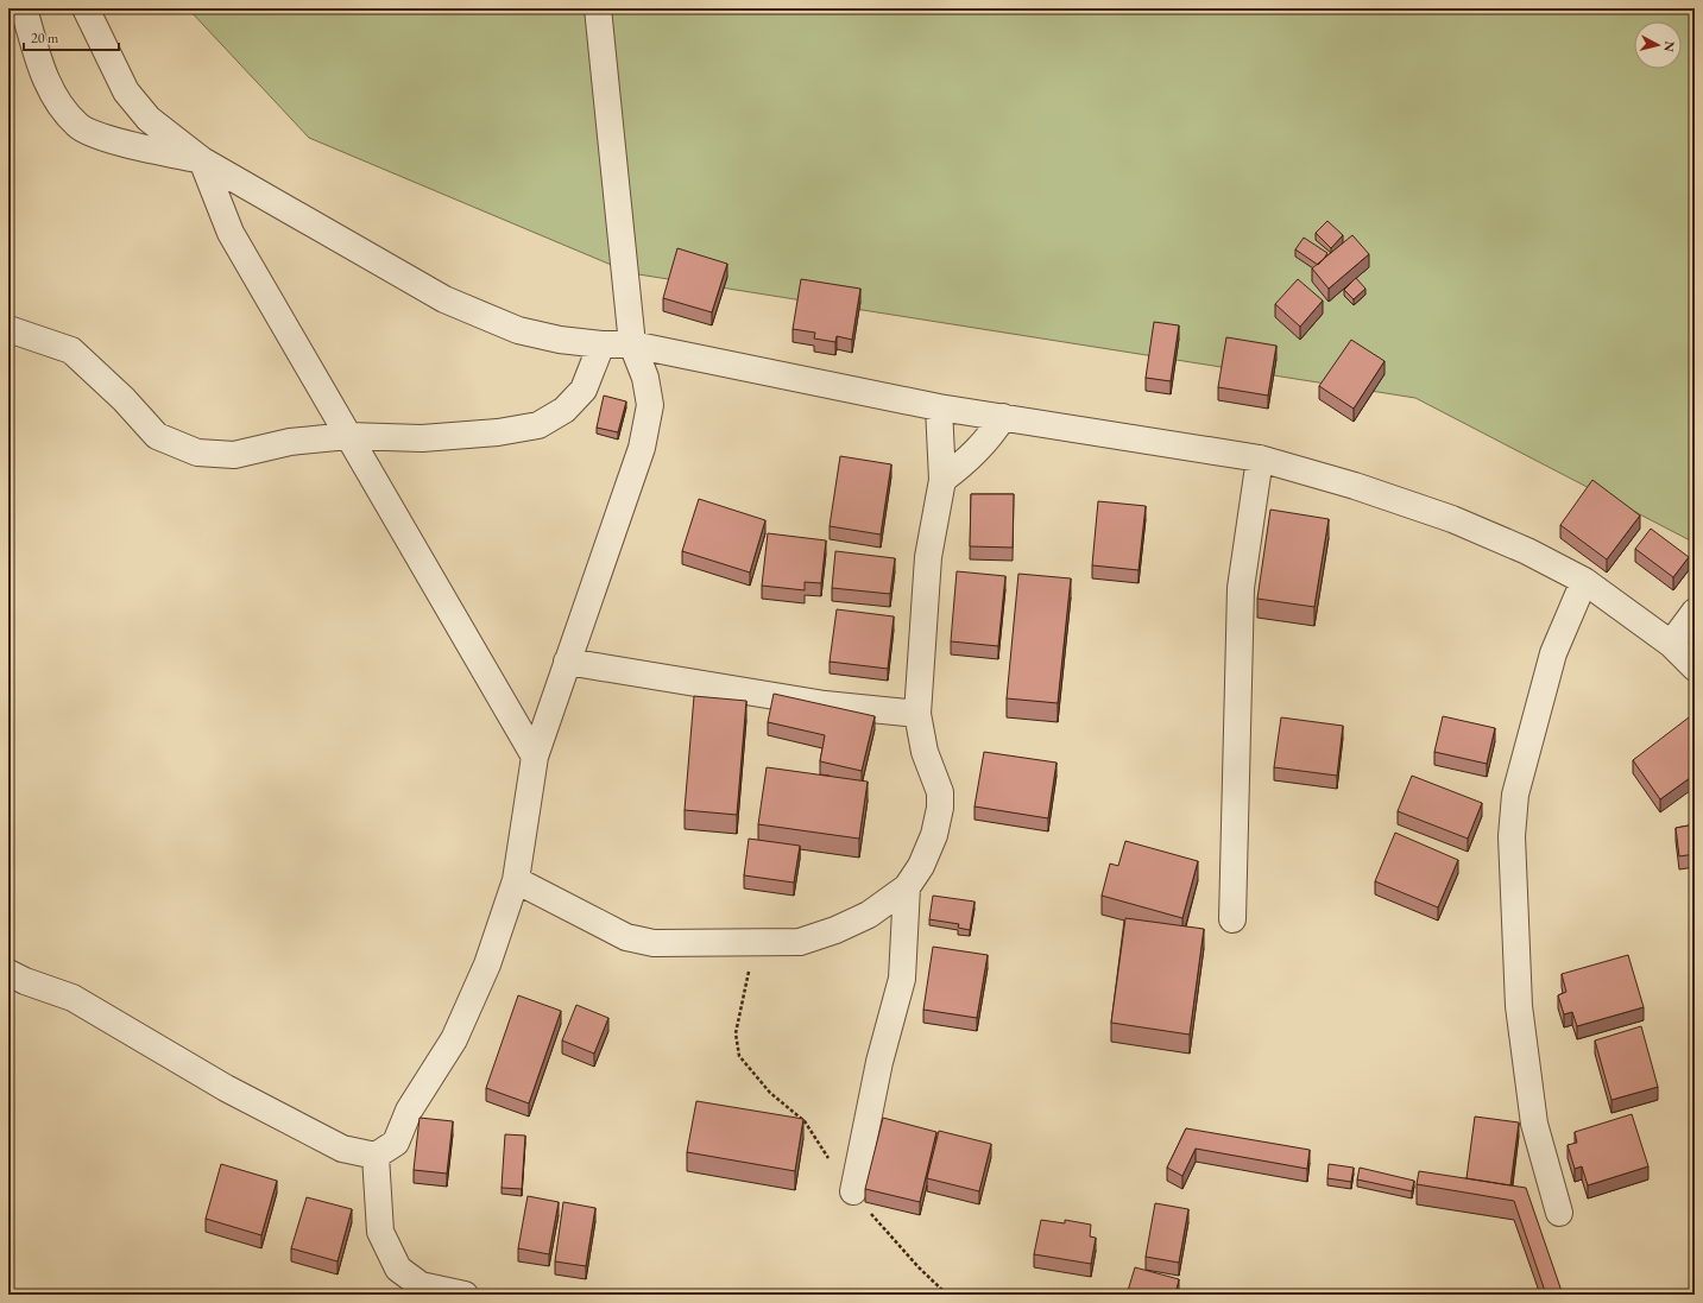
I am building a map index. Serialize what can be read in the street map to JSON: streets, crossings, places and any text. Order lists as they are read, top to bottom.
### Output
{
  "scale_bar": "20 m",
  "north": "right"
}
